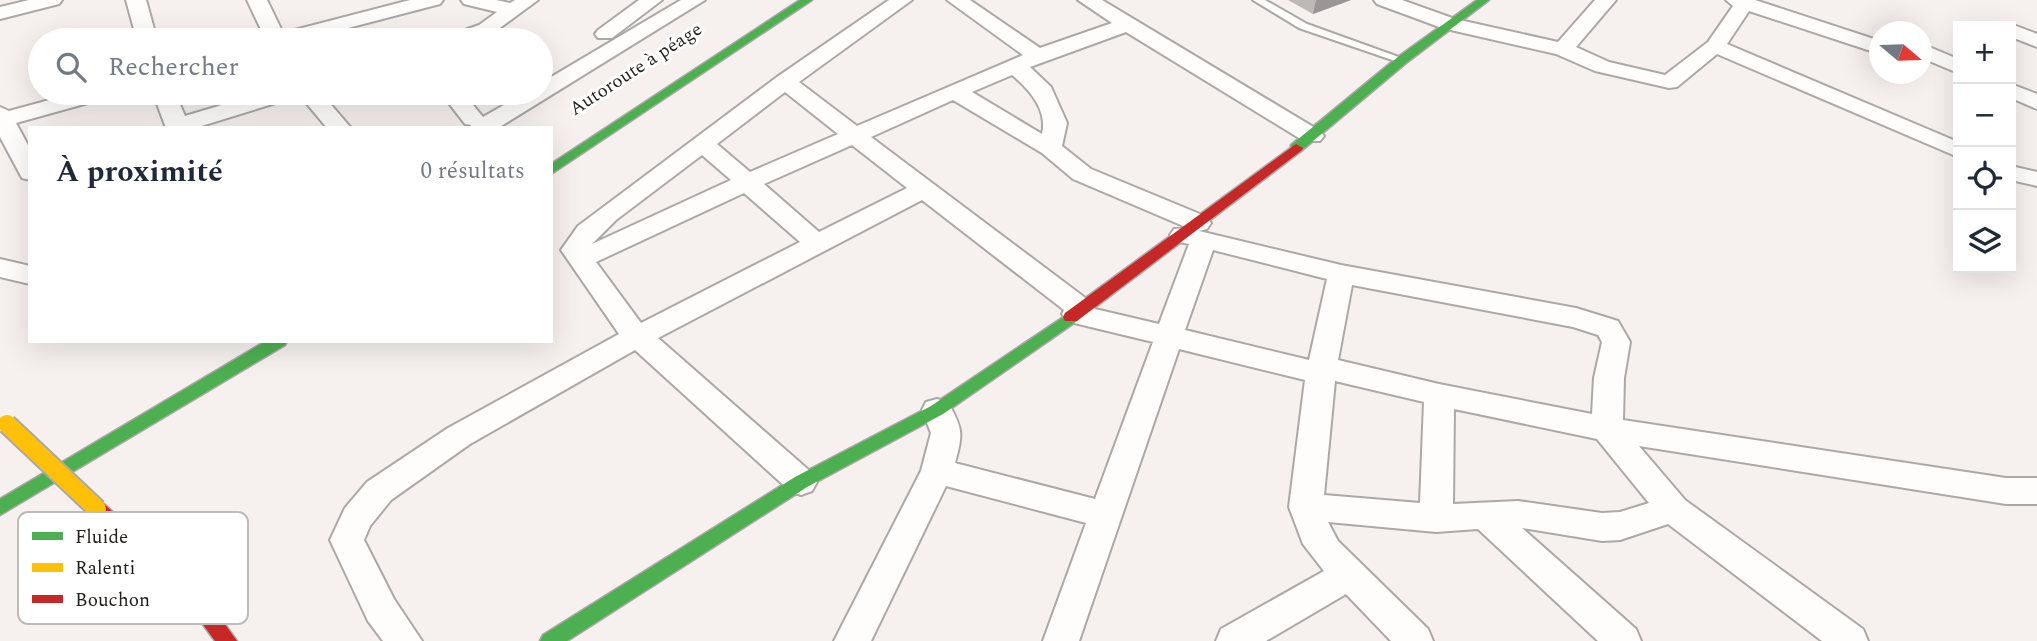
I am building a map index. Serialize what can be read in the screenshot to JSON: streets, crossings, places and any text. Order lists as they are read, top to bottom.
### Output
{
  "legend": ["Fluide", "Ralenti", "Bouchon"],
  "north": "right",
  "page": {
    "map_buttons": ["+", "−"],
    "search": "Rechercher",
    "heading": ["À proximité", "0 résultats"]
  }
}
